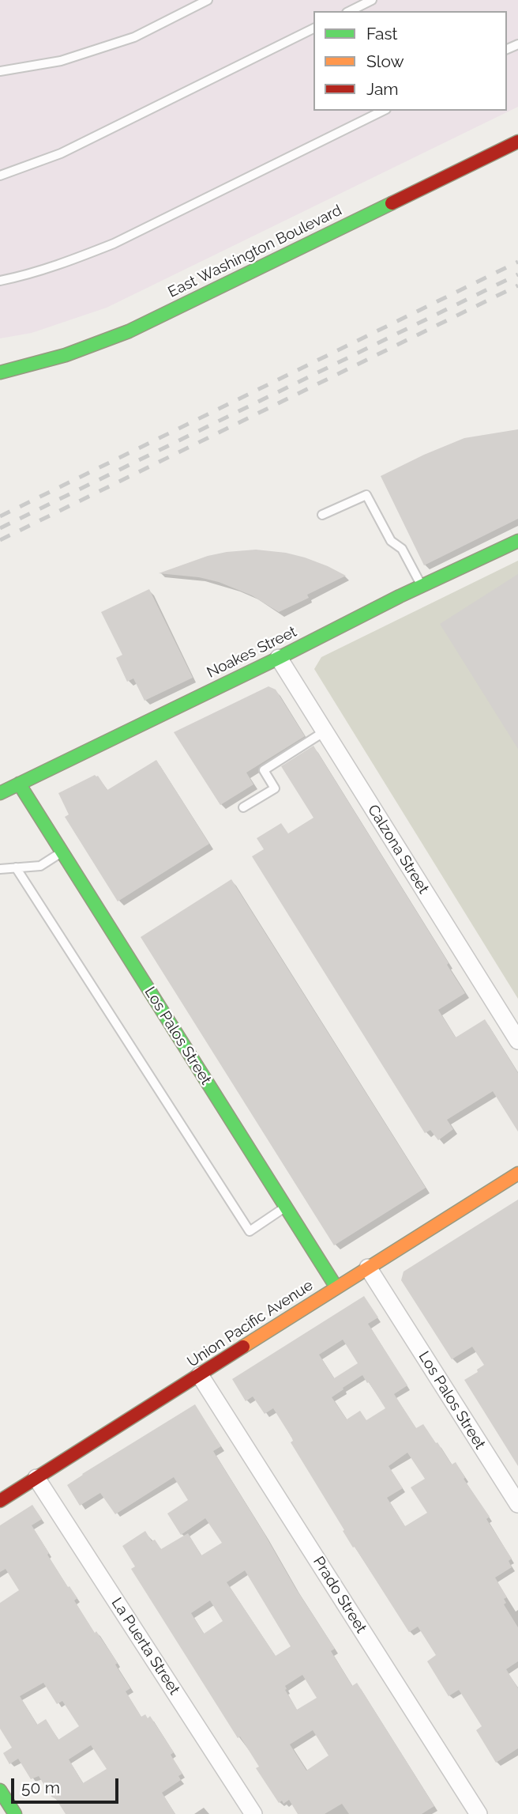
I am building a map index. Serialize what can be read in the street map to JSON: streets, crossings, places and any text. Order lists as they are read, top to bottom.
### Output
{
  "streets": {
    "street": [
      "East Washington Boulevard",
      "Noakes Street",
      "Calzona Street",
      "Los Palos Street",
      "Union Pacific Avenue",
      "Prado Street",
      "La Puerta Street"
    ]
  },
  "crossings": [
    ["Noakes Street", "Calzona Street"],
    ["Noakes Street", "Los Palos Street"],
    ["Los Palos Street", "Union Pacific Avenue"],
    ["Union Pacific Avenue", "Prado Street"],
    ["Union Pacific Avenue", "La Puerta Street"]
  ],
  "legend": ["Fast", "Slow", "Jam"],
  "scale_bar": "50 m"
}
